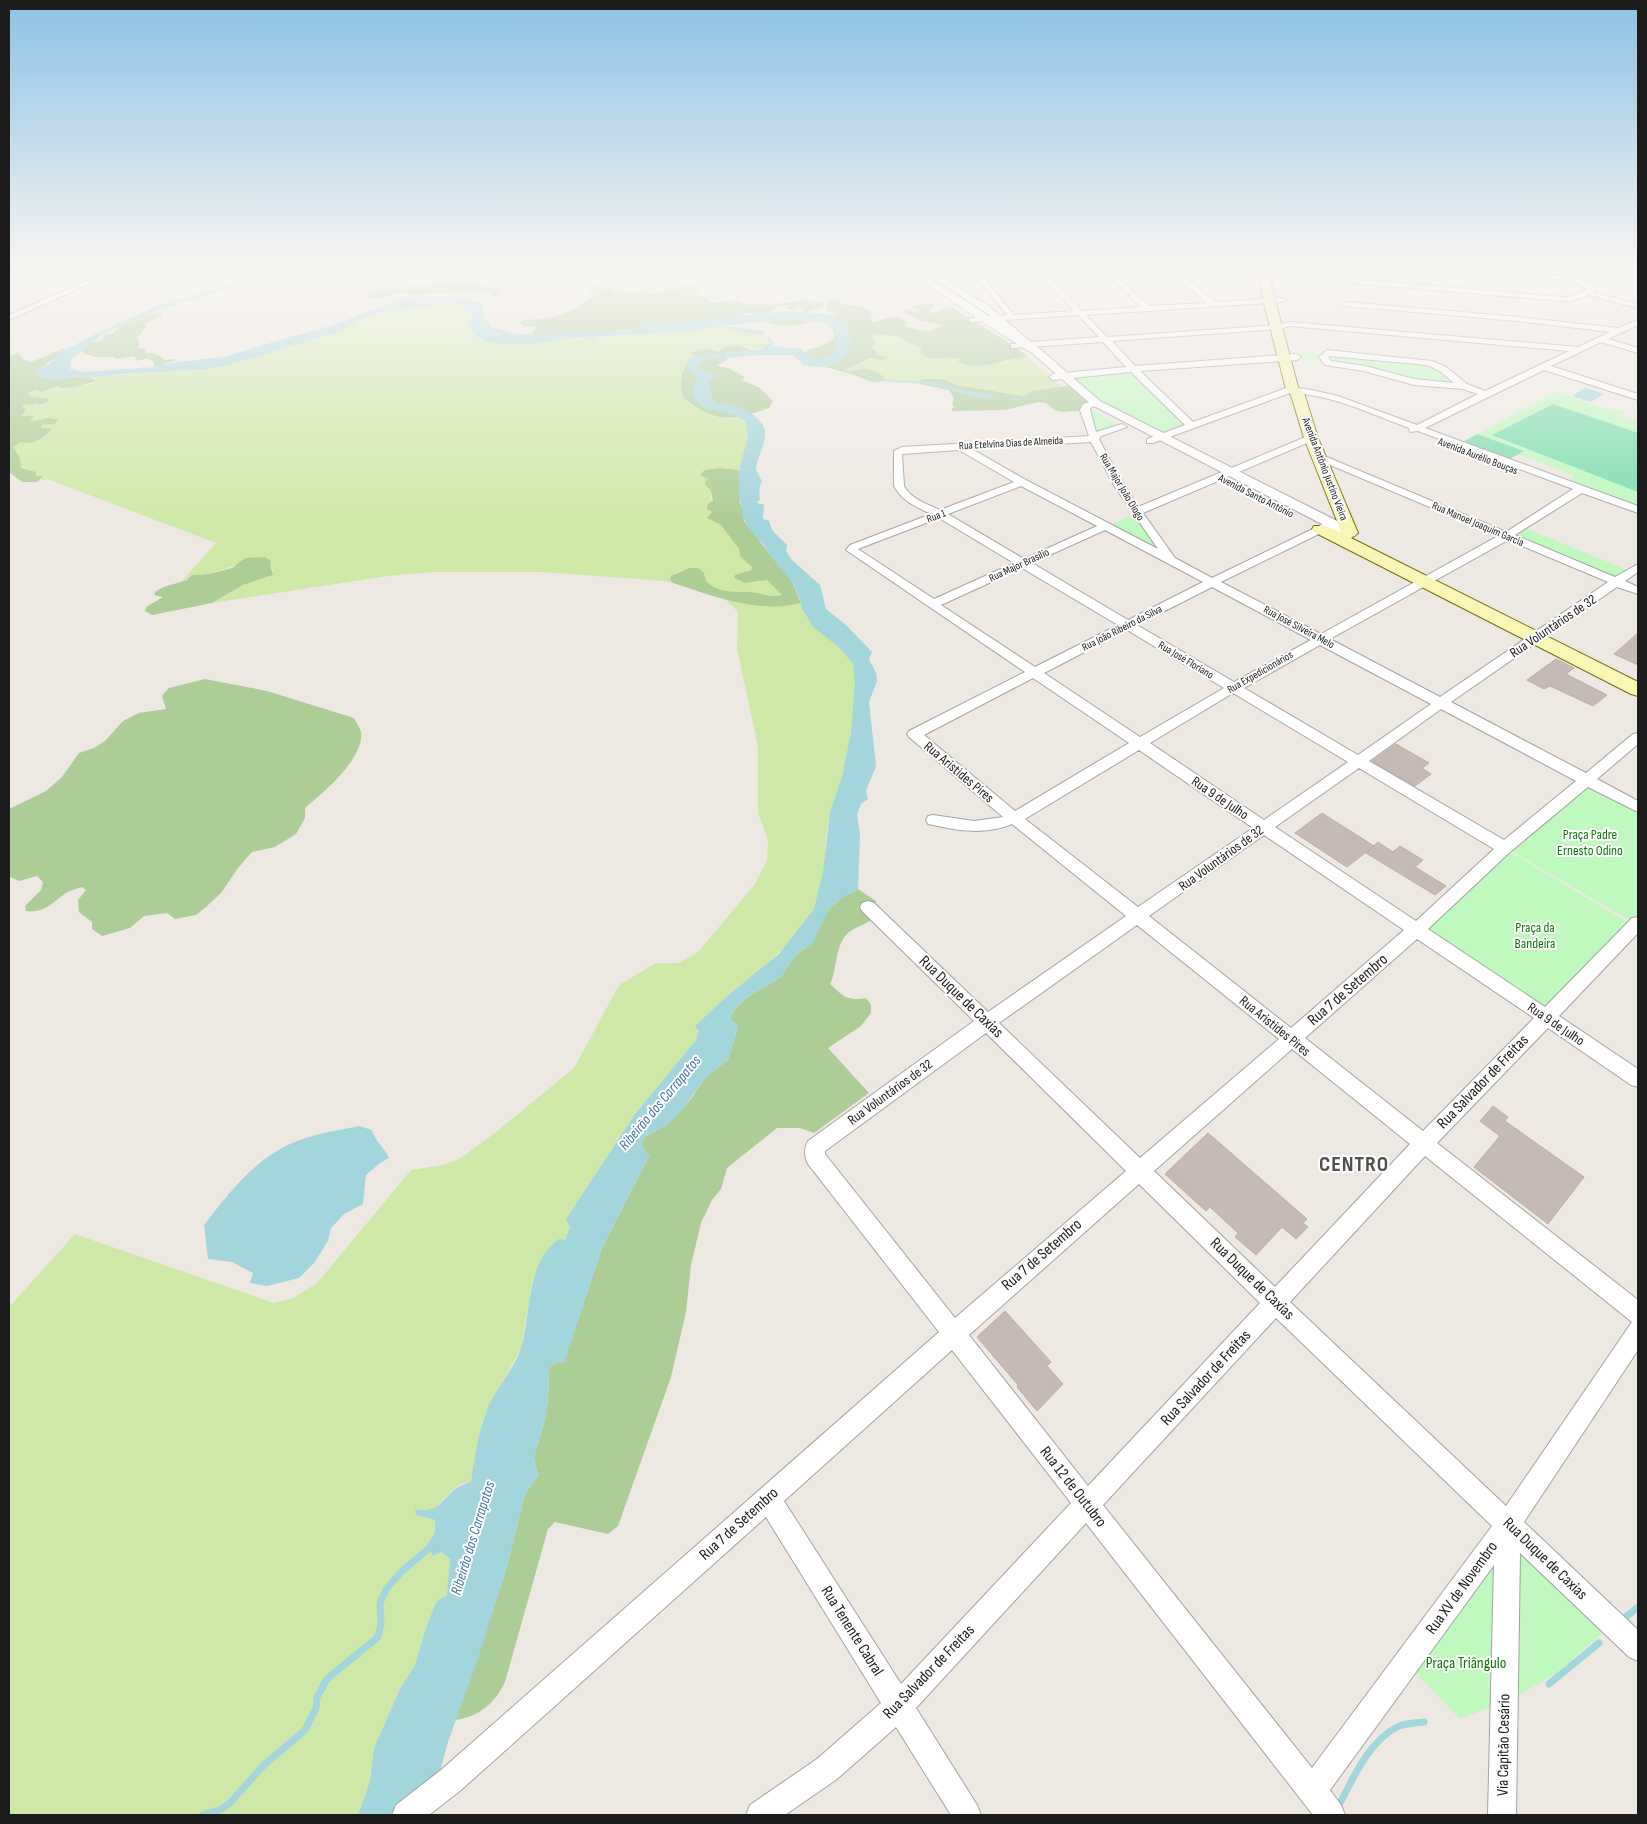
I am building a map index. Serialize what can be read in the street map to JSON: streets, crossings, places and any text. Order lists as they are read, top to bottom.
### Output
{
  "streets": {
    "main road": ["Avenida Antônio Justino Vieira", "Avenida Santo Antônio"],
    "street": [
      "Rua Etelvina Dias de Almeida",
      "Avenida Aurélio Bouças",
      "Rua Major João Diogo",
      "Rua 1",
      "Rua Manoel Joaquim Garcia",
      "Rua Major Brasílio",
      "Rua Voluntários de 32",
      "Rua José Silveira Melo",
      "Rua João Ribeiro da Silva",
      "Rua José Floriano",
      "Rua Expedicionários",
      "Rua Aristides Pires",
      "Rua 9 de Julho",
      "Rua 7 de Setembro",
      "Rua Duque de Caxias",
      "Rua Salvador de Freitas",
      "Rua 12 de Outubro",
      "Rua XV de Novembro",
      "Rua Tenente Cabral",
      "Via Capitão Cesário"
    ]
  },
  "crossings": [
    ["Rua Etelvina Dias de Almeida", "Rua Major João Diogo"],
    ["Rua Etelvina Dias de Almeida", "Avenida Santo Antônio"],
    ["Rua Etelvina Dias de Almeida", "Rua José Silveira Melo"],
    ["Rua Etelvina Dias de Almeida", "Rua José Floriano"],
    ["Avenida Aurélio Bouças", "Avenida Antônio Justino Vieira"],
    ["Avenida Aurélio Bouças", "Avenida Santo Antônio"],
    ["Avenida Aurélio Bouças", "Rua Expedicionários"],
    ["Avenida Antônio Justino Vieira", "Avenida Santo Antônio"],
    ["Avenida Antônio Justino Vieira", "Rua Manoel Joaquim Garcia"],
    ["Avenida Antônio Justino Vieira", "Rua João Ribeiro da Silva"],
    ["Rua Major João Diogo", "Avenida Santo Antônio"],
    ["Rua Major João Diogo", "Rua José Silveira Melo"],
    ["Avenida Santo Antônio", "Rua Voluntários de 32"],
    ["Avenida Santo Antônio", "Rua João Ribeiro da Silva"],
    ["Avenida Santo Antônio", "Rua Expedicionários"],
    ["Rua 1", "Rua José Silveira Melo"],
    ["Rua 1", "Rua José Floriano"],
    ["Rua 1", "Rua 9 de Julho"],
    ["Rua Manoel Joaquim Garcia", "Rua Voluntários de 32"],
    ["Rua Manoel Joaquim Garcia", "Rua Expedicionários"],
    ["Rua Major Brasílio", "Rua José Silveira Melo"],
    ["Rua Major Brasílio", "Rua José Floriano"],
    ["Rua Major Brasílio", "Rua 9 de Julho"],
    ["Rua Voluntários de 32", "Rua José Silveira Melo"],
    ["Rua Voluntários de 32", "Rua José Floriano"],
    ["Rua Voluntários de 32", "Rua Aristides Pires"],
    ["Rua Voluntários de 32", "Rua 9 de Julho"],
    ["Rua Voluntários de 32", "Rua Duque de Caxias"],
    ["Rua Voluntários de 32", "Rua 12 de Outubro"],
    ["Rua José Silveira Melo", "Rua João Ribeiro da Silva"],
    ["Rua José Silveira Melo", "Rua Expedicionários"],
    ["Rua José Silveira Melo", "Rua 7 de Setembro"],
    ["Rua João Ribeiro da Silva", "Rua José Floriano"],
    ["Rua João Ribeiro da Silva", "Rua Aristides Pires"],
    ["Rua João Ribeiro da Silva", "Rua 9 de Julho"],
    ["Rua José Floriano", "Rua Expedicionários"],
    ["Rua José Floriano", "Rua 7 de Setembro"],
    ["Rua Expedicionários", "Rua Aristides Pires"],
    ["Rua Expedicionários", "Rua 9 de Julho"],
    ["Rua Aristides Pires", "Rua 7 de Setembro"],
    ["Rua Aristides Pires", "Rua Salvador de Freitas"],
    ["Rua 9 de Julho", "Rua 7 de Setembro"],
    ["Rua 9 de Julho", "Rua Salvador de Freitas"],
    ["Rua 7 de Setembro", "Rua Duque de Caxias"],
    ["Rua 7 de Setembro", "Rua 12 de Outubro"],
    ["Rua 7 de Setembro", "Rua Tenente Cabral"],
    ["Rua Duque de Caxias", "Rua Salvador de Freitas"],
    ["Rua Duque de Caxias", "Rua XV de Novembro"],
    ["Rua Duque de Caxias", "Via Capitão Cesário"],
    ["Rua Salvador de Freitas", "Rua 12 de Outubro"],
    ["Rua Salvador de Freitas", "Rua Tenente Cabral"],
    ["Rua 12 de Outubro", "Rua XV de Novembro"],
    ["Rua XV de Novembro", "Via Capitão Cesário"]
  ],
  "districts": ["CENTRO"],
  "water": ["Ribeirão dos Carrapatos"],
  "parks": ["Praça Padre Ernesto Odino", "Praça da Bandeira", "Praça Triângulo"]
}
